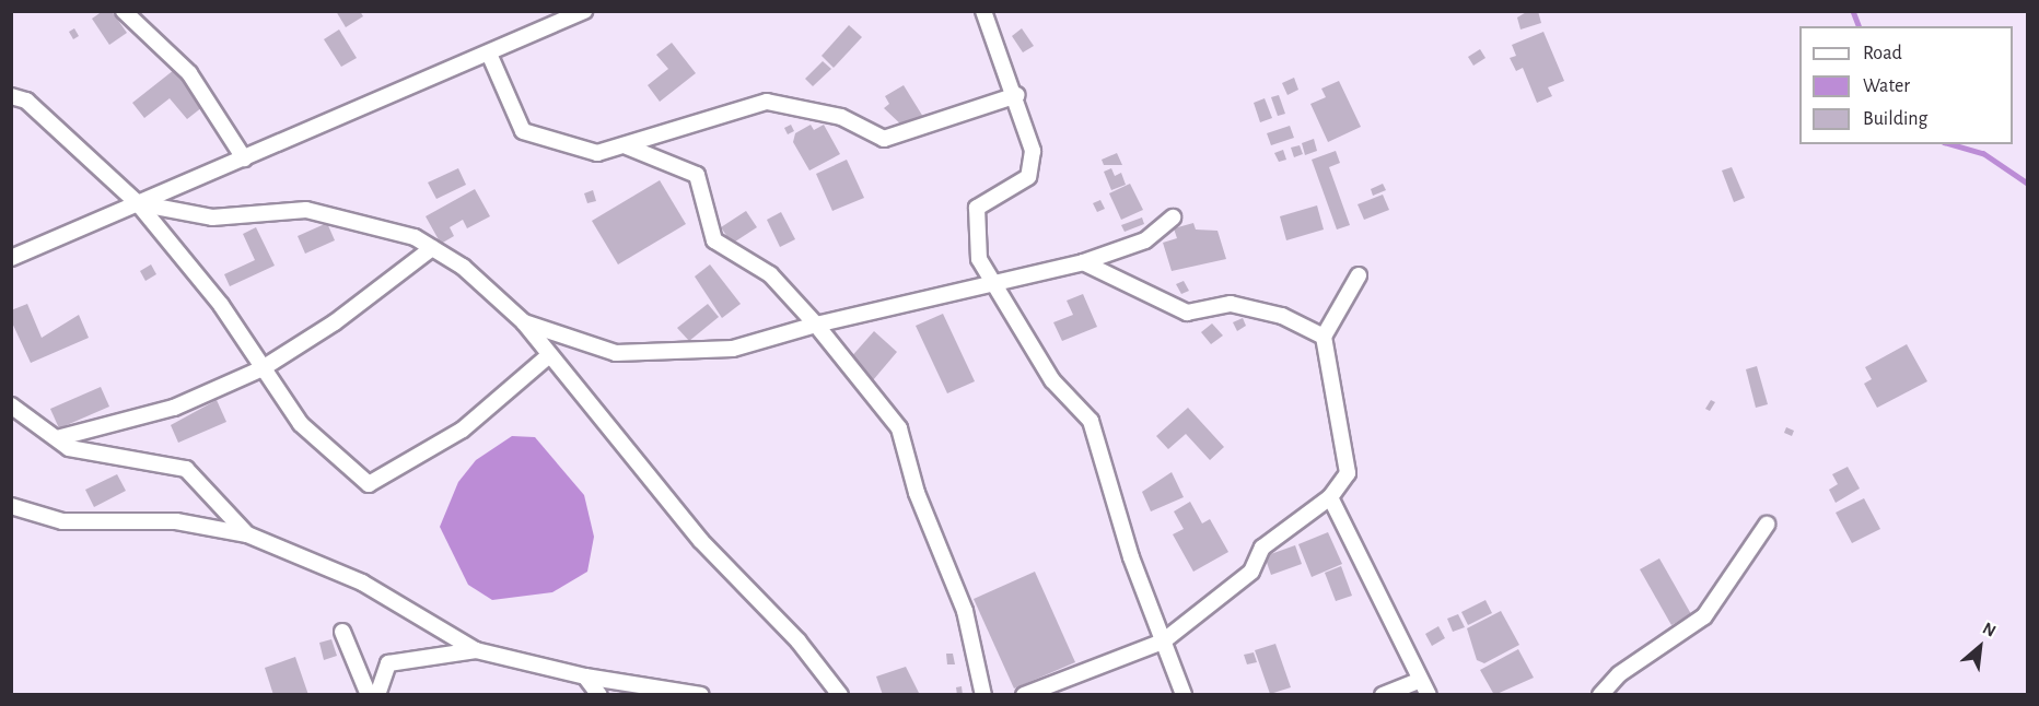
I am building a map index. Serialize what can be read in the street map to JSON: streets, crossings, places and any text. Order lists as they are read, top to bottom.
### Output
{
  "legend": ["Road", "Water", "Building"],
  "north": "top right"
}
